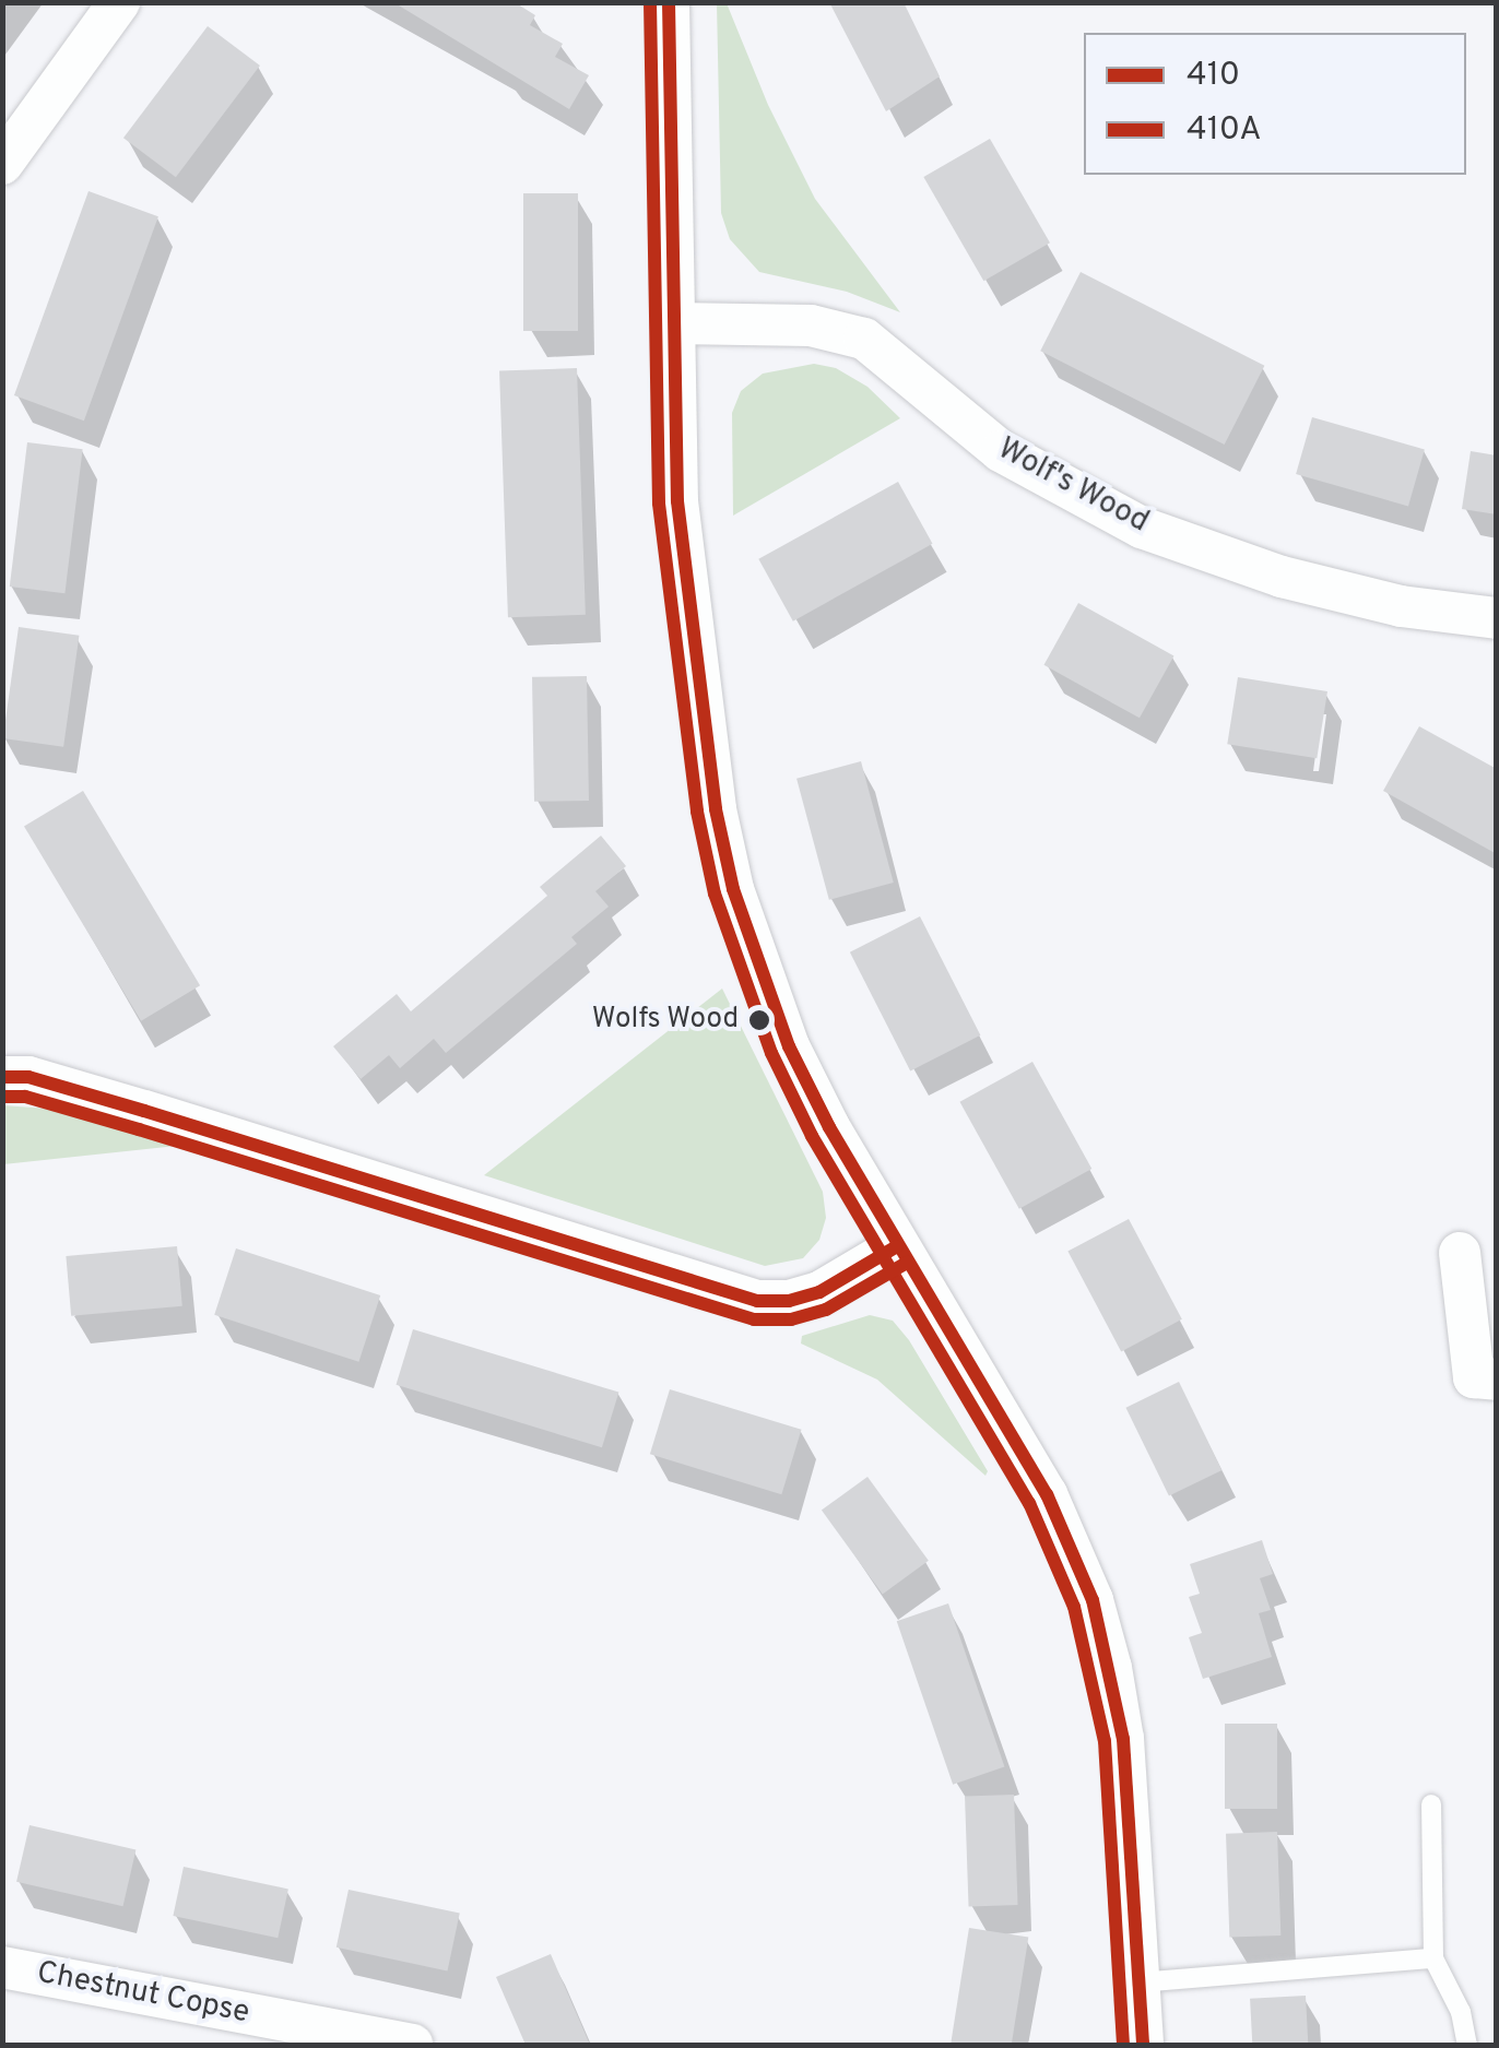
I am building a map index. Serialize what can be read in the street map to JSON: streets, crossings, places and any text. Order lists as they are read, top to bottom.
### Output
{
  "streets": {
    "street": ["Wolf's Wood", "Chestnut Copse"]
  },
  "places": ["Wolfs Wood"],
  "lines": ["transit line 410", "transit line 410A"],
  "legend": ["410", "410A"]
}
